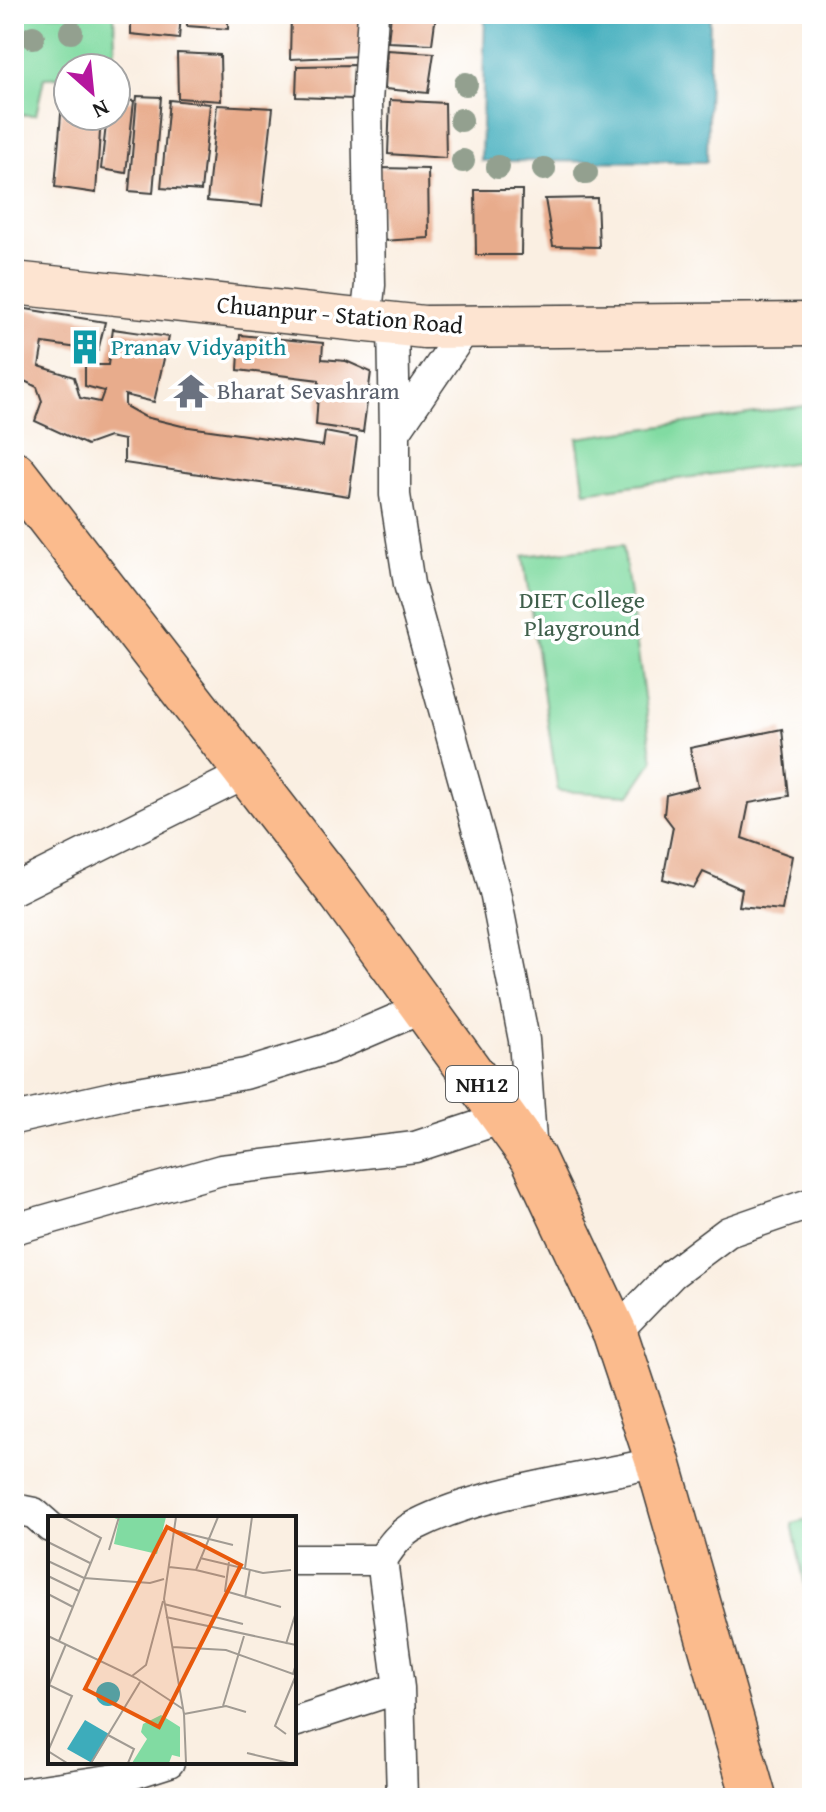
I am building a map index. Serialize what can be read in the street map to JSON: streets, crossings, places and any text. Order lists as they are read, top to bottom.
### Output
{
  "streets": {
    "main road": ["NH12"],
    "street": ["Chuanpur - Station Road"]
  },
  "parks": ["DIET College Playground"],
  "places": {
    "building": ["Pranav Vidyapith"],
    "temple": ["Bharat Sevashram"]
  },
  "north": "bottom right"
}
